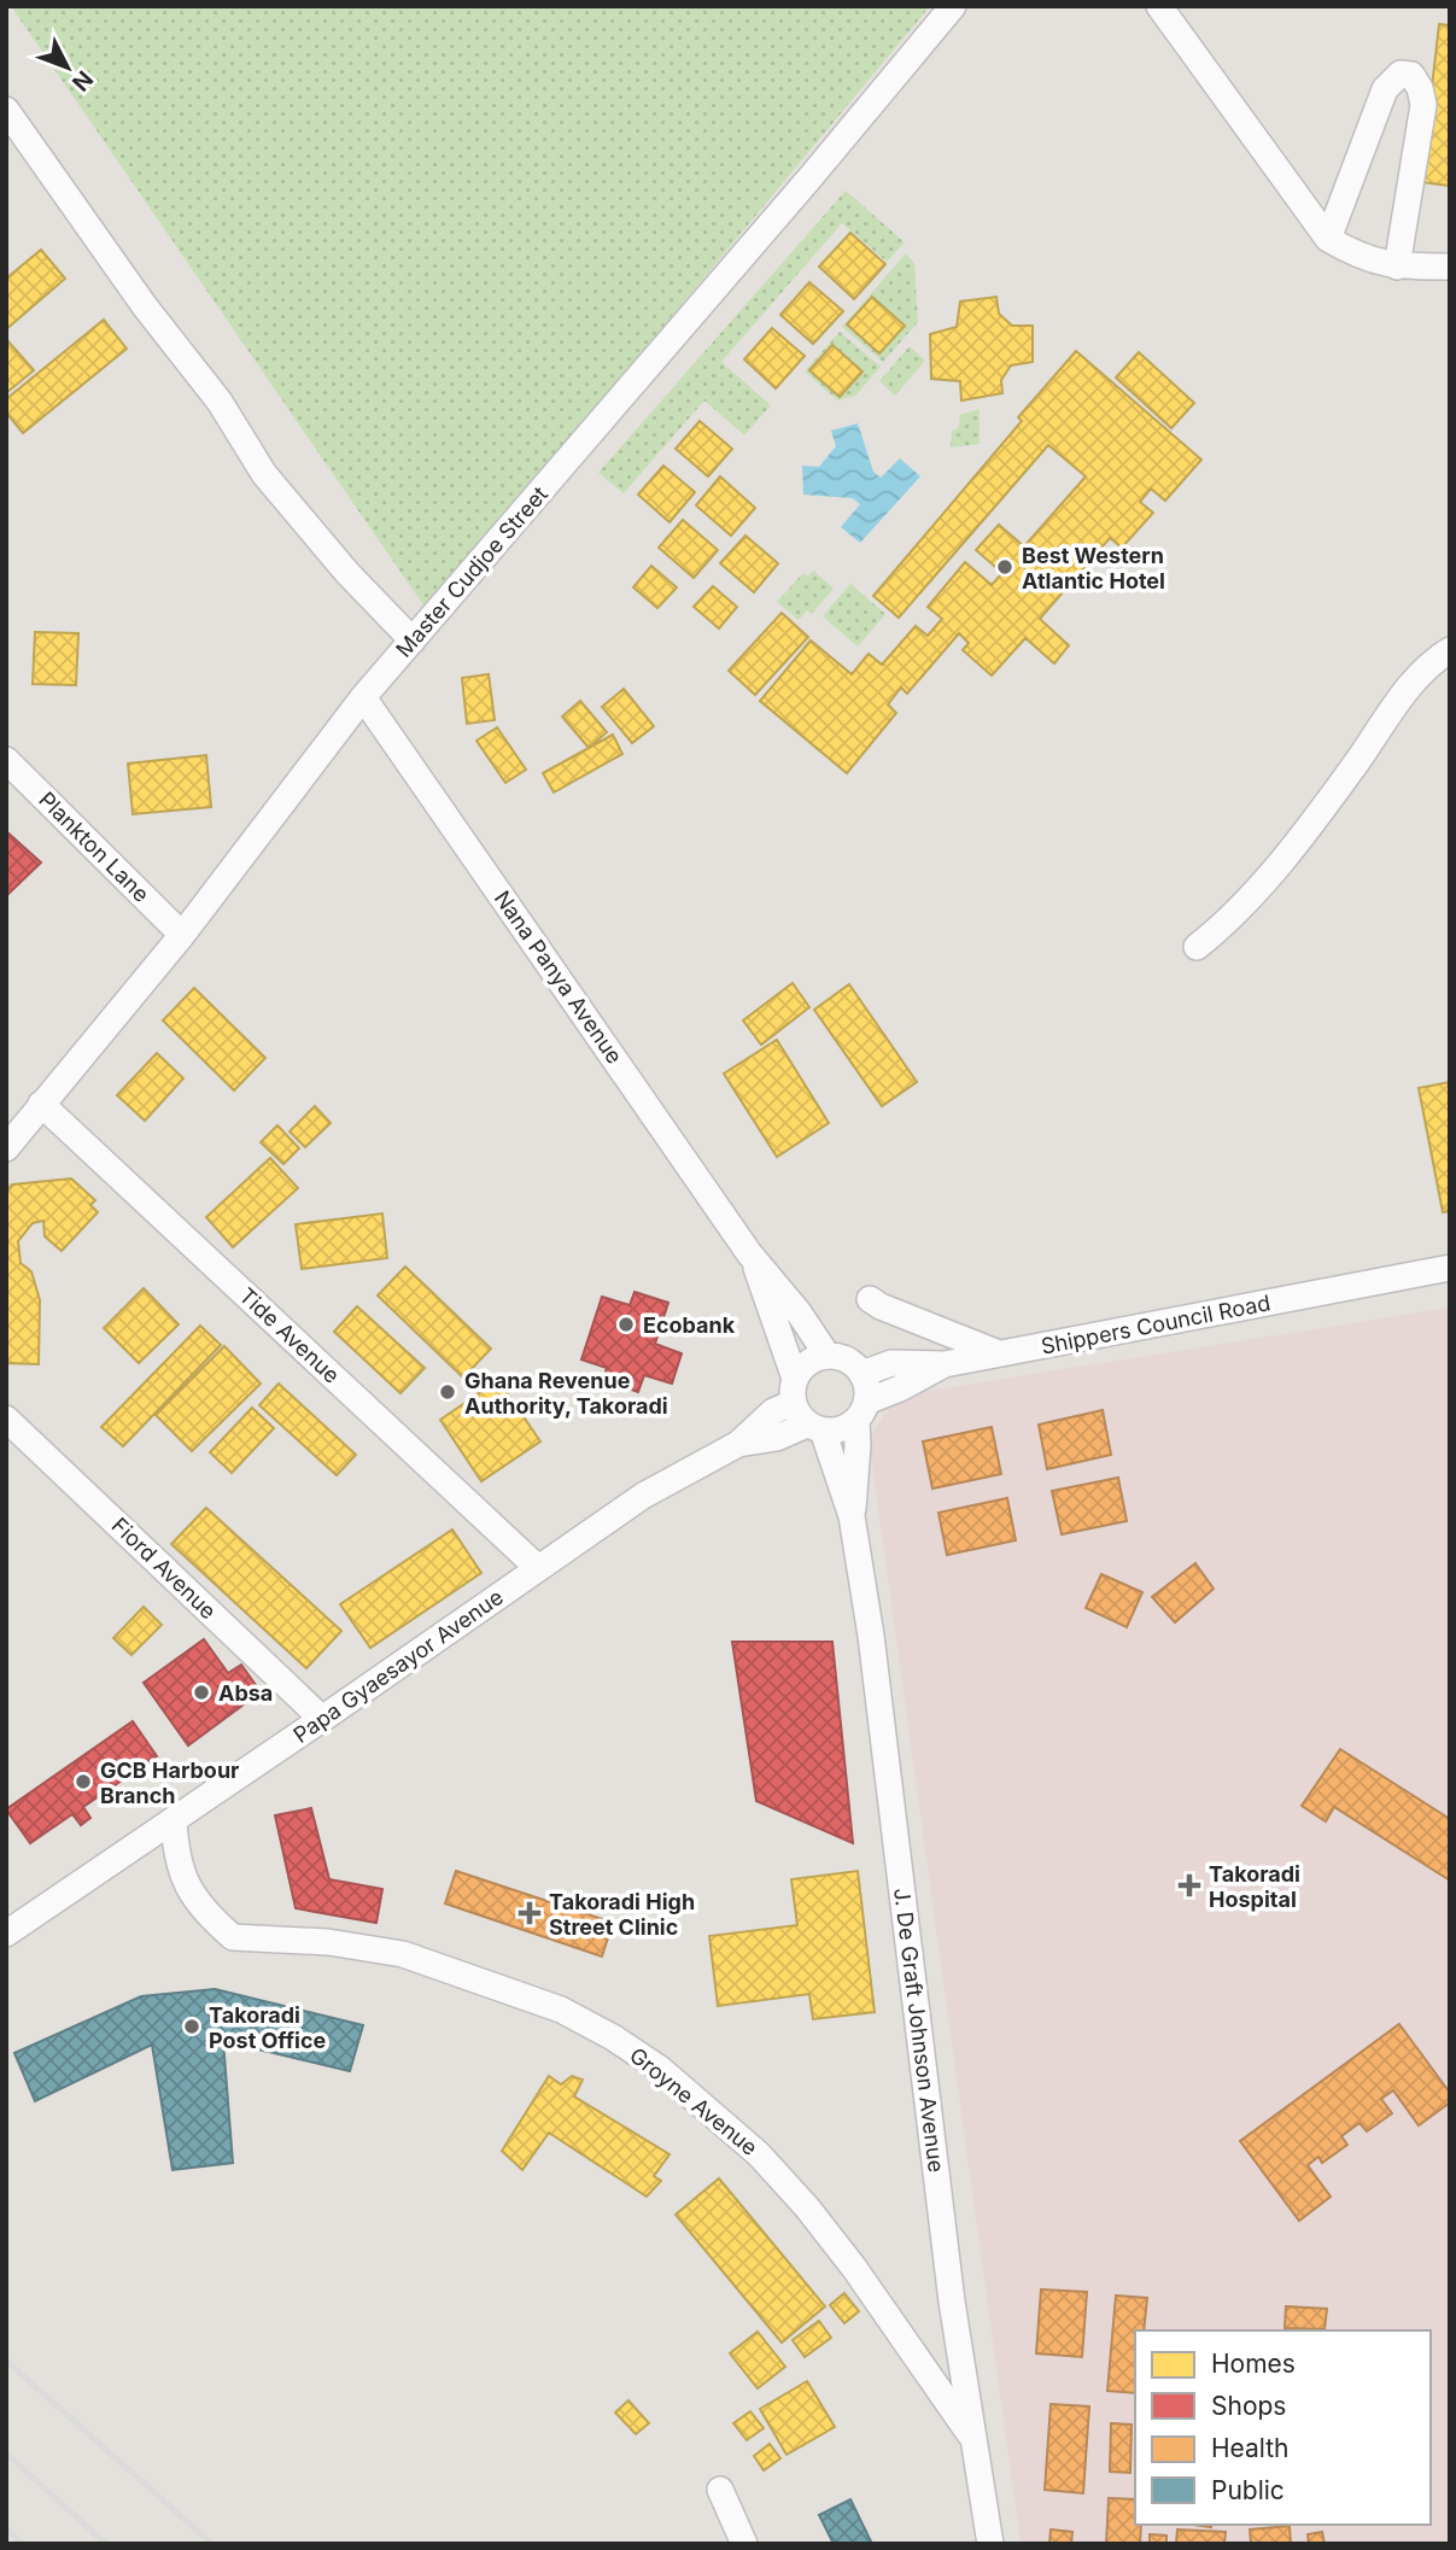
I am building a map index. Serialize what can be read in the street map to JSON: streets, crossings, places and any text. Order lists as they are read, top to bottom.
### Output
{
  "streets": {
    "street": [
      "Master Cudjoe Street",
      "Plankton Lane",
      "Nana Panya Avenue",
      "Shippers Council Road",
      "Tide Avenue",
      "Fiord Avenue",
      "Papa Gyaesayor Avenue",
      "J. De Graft Johnson Avenue",
      "Groyne Avenue"
    ]
  },
  "crossings": [
    ["Master Cudjoe Street", "Plankton Lane"],
    ["Master Cudjoe Street", "Nana Panya Avenue"],
    ["Master Cudjoe Street", "Tide Avenue"],
    ["Nana Panya Avenue", "Shippers Council Road"],
    ["Nana Panya Avenue", "Papa Gyaesayor Avenue"],
    ["Nana Panya Avenue", "J. De Graft Johnson Avenue"],
    ["Shippers Council Road", "Papa Gyaesayor Avenue"],
    ["Shippers Council Road", "J. De Graft Johnson Avenue"],
    ["Tide Avenue", "Papa Gyaesayor Avenue"],
    ["Fiord Avenue", "Papa Gyaesayor Avenue"],
    ["Papa Gyaesayor Avenue", "J. De Graft Johnson Avenue"],
    ["Papa Gyaesayor Avenue", "Groyne Avenue"],
    ["J. De Graft Johnson Avenue", "Groyne Avenue"]
  ],
  "places": {
    "other": [
      "Best Western Atlantic Hotel",
      "Ecobank",
      "Ghana Revenue Authority, Takoradi",
      "Absa",
      "GCB Harbour Branch",
      "Takoradi Post Office"
    ],
    "health": ["Takoradi Hospital", "Takoradi High Street Clinic"]
  },
  "legend": [
    "Homes",
    "Shops",
    "Health",
    "Public"
  ],
  "north": "bottom right"
}
